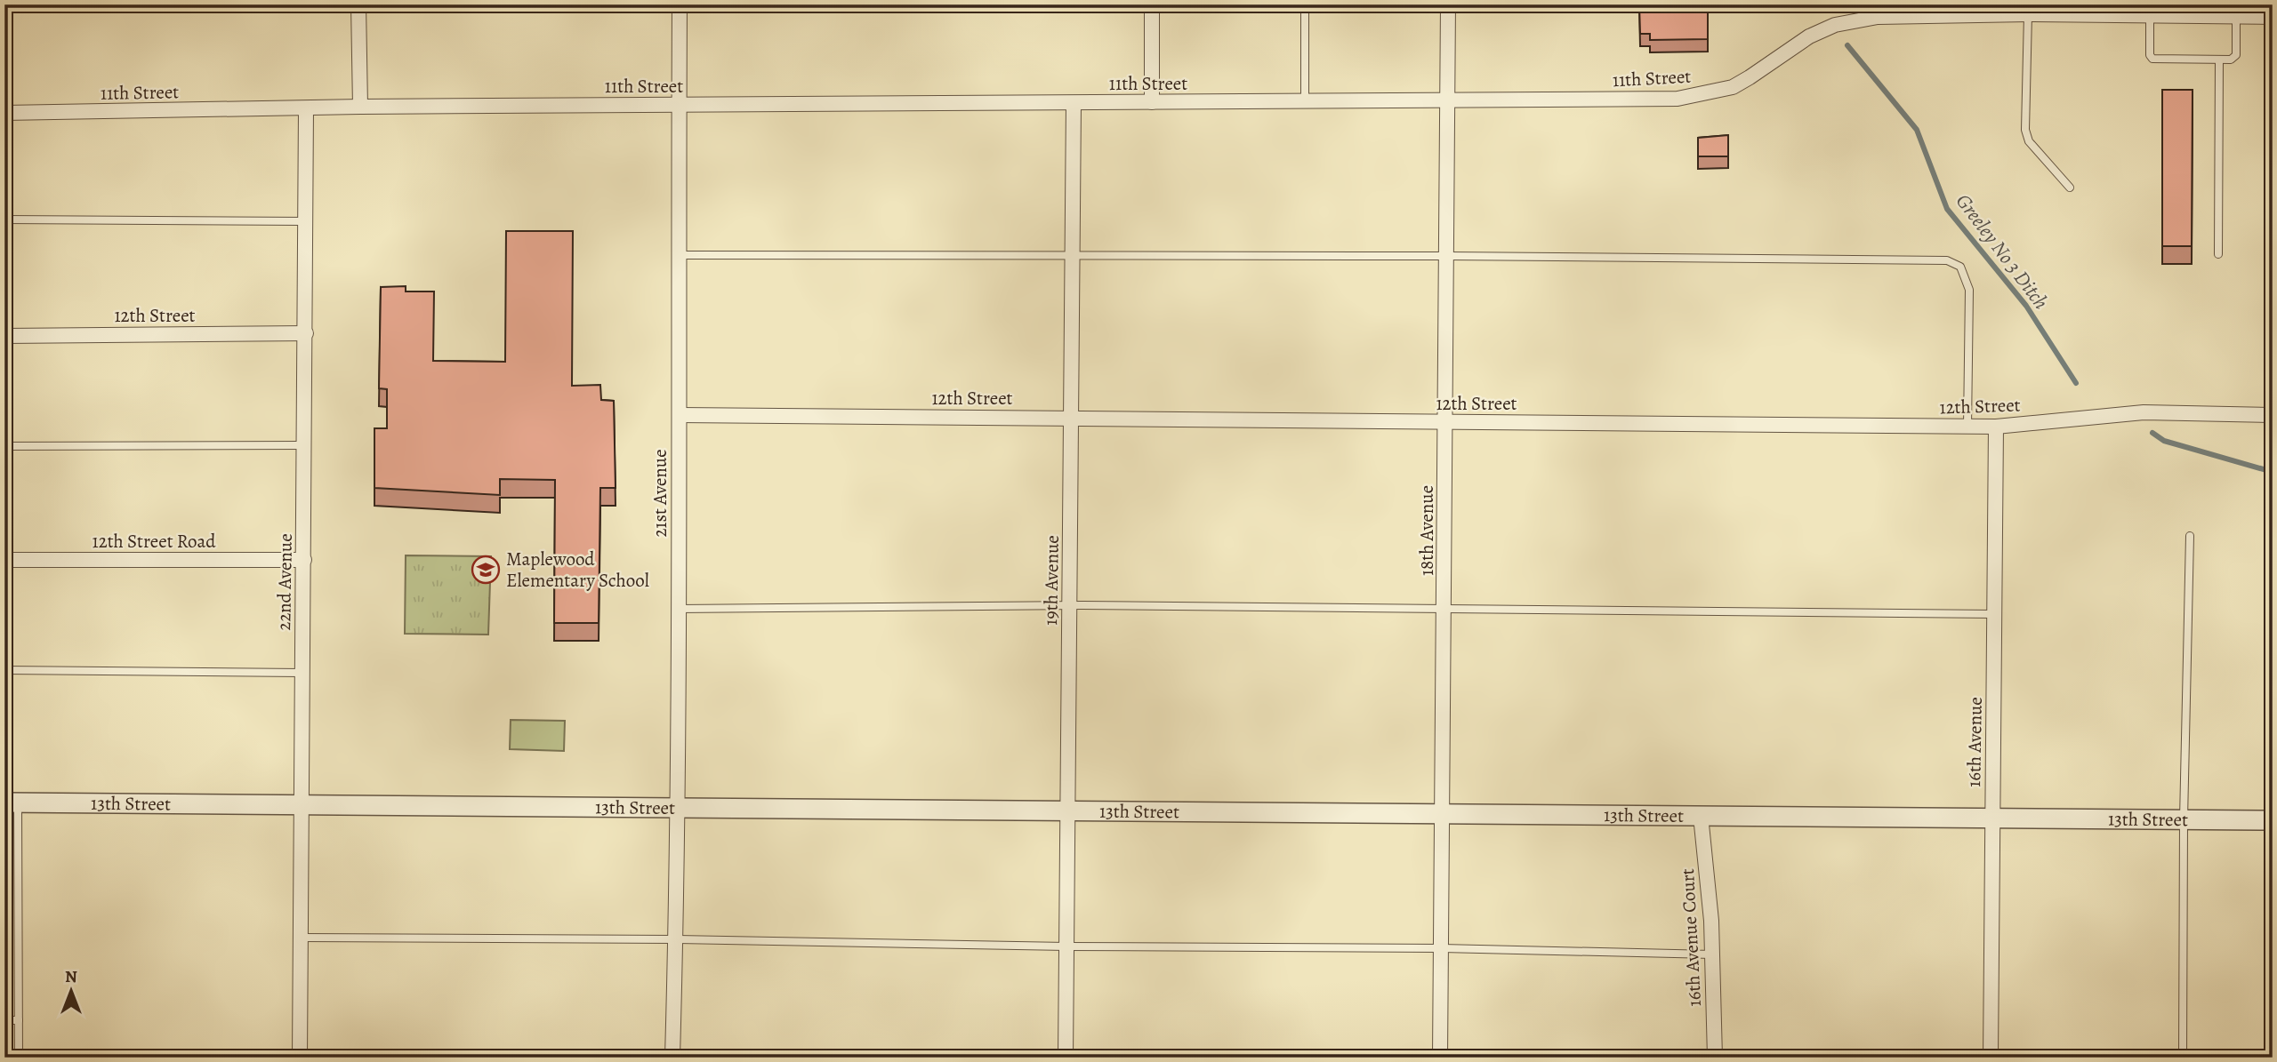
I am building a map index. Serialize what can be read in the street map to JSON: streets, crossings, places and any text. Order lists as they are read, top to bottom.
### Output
{
  "streets": {
    "street": [
      "11th Street",
      "12th Street",
      "21st Avenue",
      "18th Avenue",
      "12th Street Road",
      "19th Avenue",
      "22nd Avenue",
      "16th Avenue",
      "13th Street",
      "16th Avenue Court"
    ]
  },
  "crossings": [
    ["11th Street", "21st Avenue"],
    ["11th Street", "18th Avenue"],
    ["11th Street", "19th Avenue"],
    ["11th Street", "22nd Avenue"],
    ["12th Street", "21st Avenue"],
    ["12th Street", "18th Avenue"],
    ["12th Street", "19th Avenue"],
    ["12th Street", "22nd Avenue"],
    ["12th Street", "16th Avenue"],
    ["21st Avenue", "13th Street"],
    ["18th Avenue", "13th Street"],
    ["12th Street Road", "22nd Avenue"],
    ["19th Avenue", "13th Street"],
    ["22nd Avenue", "13th Street"],
    ["16th Avenue", "13th Street"],
    ["13th Street", "16th Avenue Court"]
  ],
  "water": ["Greeley No 3 Ditch"],
  "places": {
    "school or university": ["Maplewood Elementary School"]
  },
  "north": "top"
}
